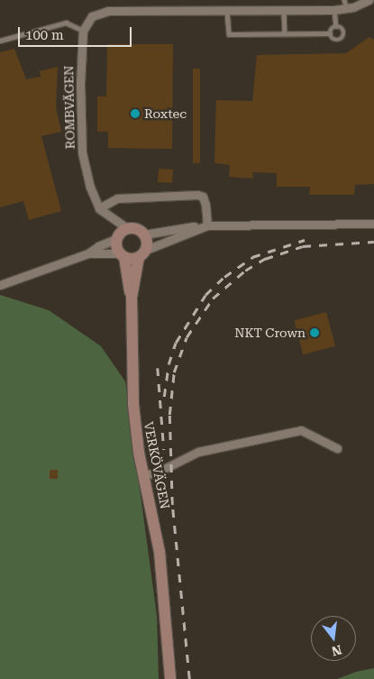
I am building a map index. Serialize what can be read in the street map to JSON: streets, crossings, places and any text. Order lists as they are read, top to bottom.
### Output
{
  "streets": {
    "main road": ["VERKÖVÄGEN"],
    "street": ["ROMBVÄGEN"]
  },
  "places": ["Roxtec", "NKT Crown"],
  "scale_bar": "100 m",
  "north": "bottom"
}
